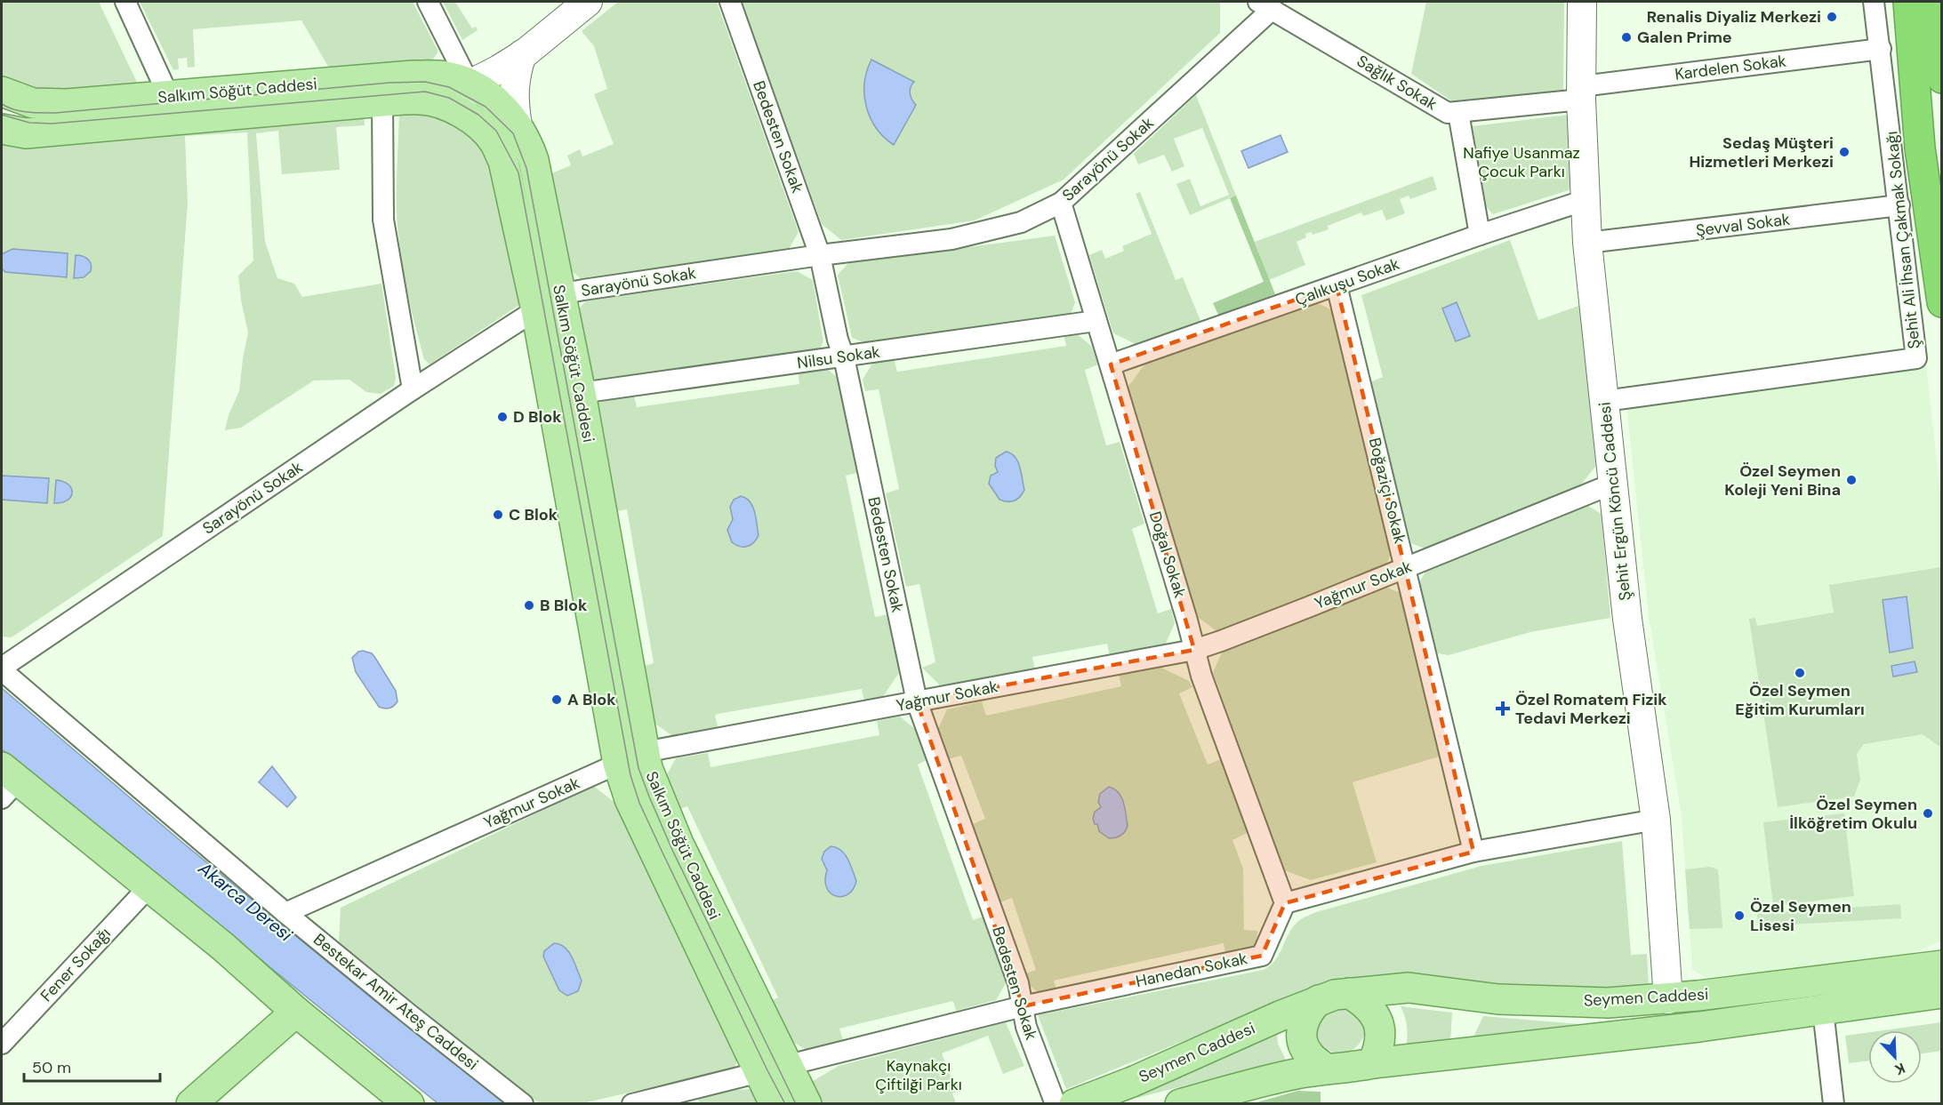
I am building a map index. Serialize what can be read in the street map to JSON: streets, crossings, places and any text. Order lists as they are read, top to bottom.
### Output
{
  "streets": {
    "main road": ["Salkım Söğüt Caddesi", "Seymen Caddesi"],
    "street": [
      "Kardelen Sokak",
      "Sağlık Sokak",
      "Bedesten Sokak",
      "Sarayönü Sokak",
      "Şevval Sokak",
      "Şehit Ali İhsan Çakmak Sokağı",
      "Çalıkuşu Sokak",
      "Nilsu Sokak",
      "Boğaziçi Sokak",
      "Şehit Ergün Köncü Caddesi",
      "Doğal Sokak",
      "Yağmur Sokak",
      "Fener Sokağı",
      "Hanedan Sokak",
      "Bestekar Amir Ateş Caddesi"
    ]
  },
  "crossings": [
    ["Kardelen Sokak", "Sağlık Sokak"],
    ["Kardelen Sokak", "Şehit Ali İhsan Çakmak Sokağı"],
    ["Kardelen Sokak", "Şehit Ergün Köncü Caddesi"],
    ["Sağlık Sokak", "Sarayönü Sokak"],
    ["Sağlık Sokak", "Şehit Ergün Köncü Caddesi"],
    ["Salkım Söğüt Caddesi", "Sarayönü Sokak"],
    ["Salkım Söğüt Caddesi", "Nilsu Sokak"],
    ["Salkım Söğüt Caddesi", "Yağmur Sokak"],
    ["Salkım Söğüt Caddesi", "Hanedan Sokak"],
    ["Bedesten Sokak", "Sarayönü Sokak"],
    ["Bedesten Sokak", "Nilsu Sokak"],
    ["Bedesten Sokak", "Yağmur Sokak"],
    ["Bedesten Sokak", "Hanedan Sokak"],
    ["Sarayönü Sokak", "Doğal Sokak"],
    ["Sarayönü Sokak", "Bestekar Amir Ateş Caddesi"],
    ["Şevval Sokak", "Şehit Ali İhsan Çakmak Sokağı"],
    ["Şevval Sokak", "Şehit Ergün Köncü Caddesi"],
    ["Şehit Ali İhsan Çakmak Sokağı", "Şehit Ergün Köncü Caddesi"],
    ["Çalıkuşu Sokak", "Boğaziçi Sokak"],
    ["Çalıkuşu Sokak", "Şehit Ergün Köncü Caddesi"],
    ["Çalıkuşu Sokak", "Doğal Sokak"],
    ["Nilsu Sokak", "Doğal Sokak"],
    ["Boğaziçi Sokak", "Yağmur Sokak"],
    ["Şehit Ergün Köncü Caddesi", "Yağmur Sokak"],
    ["Şehit Ergün Köncü Caddesi", "Seymen Caddesi"],
    ["Doğal Sokak", "Yağmur Sokak"],
    ["Doğal Sokak", "Hanedan Sokak"],
    ["Yağmur Sokak", "Bestekar Amir Ateş Caddesi"]
  ],
  "water": ["Akarca Deresi"],
  "parks": ["Nafiye Usanmaz Çocuk Parkı", "Kaynakçı Çiftilği Parkı"],
  "places": {
    "other": [
      "Renalis Diyaliz Merkezi",
      "Galen Prime",
      "Sedaş Müşteri Hizmetleri Merkezi",
      "D Blok",
      "Özel Seymen Koleji Yeni Bina",
      "C Blok",
      "B Blok",
      "Özel Seymen Eğitim Kurumları",
      "A Blok",
      "Özel Seymen İlköğretim Okulu",
      "Özel Seymen Lisesi"
    ],
    "health": ["Özel Romatem Fizik Tedavi Merkezi"]
  },
  "scale_bar": "50 m",
  "north": "bottom right"
}
